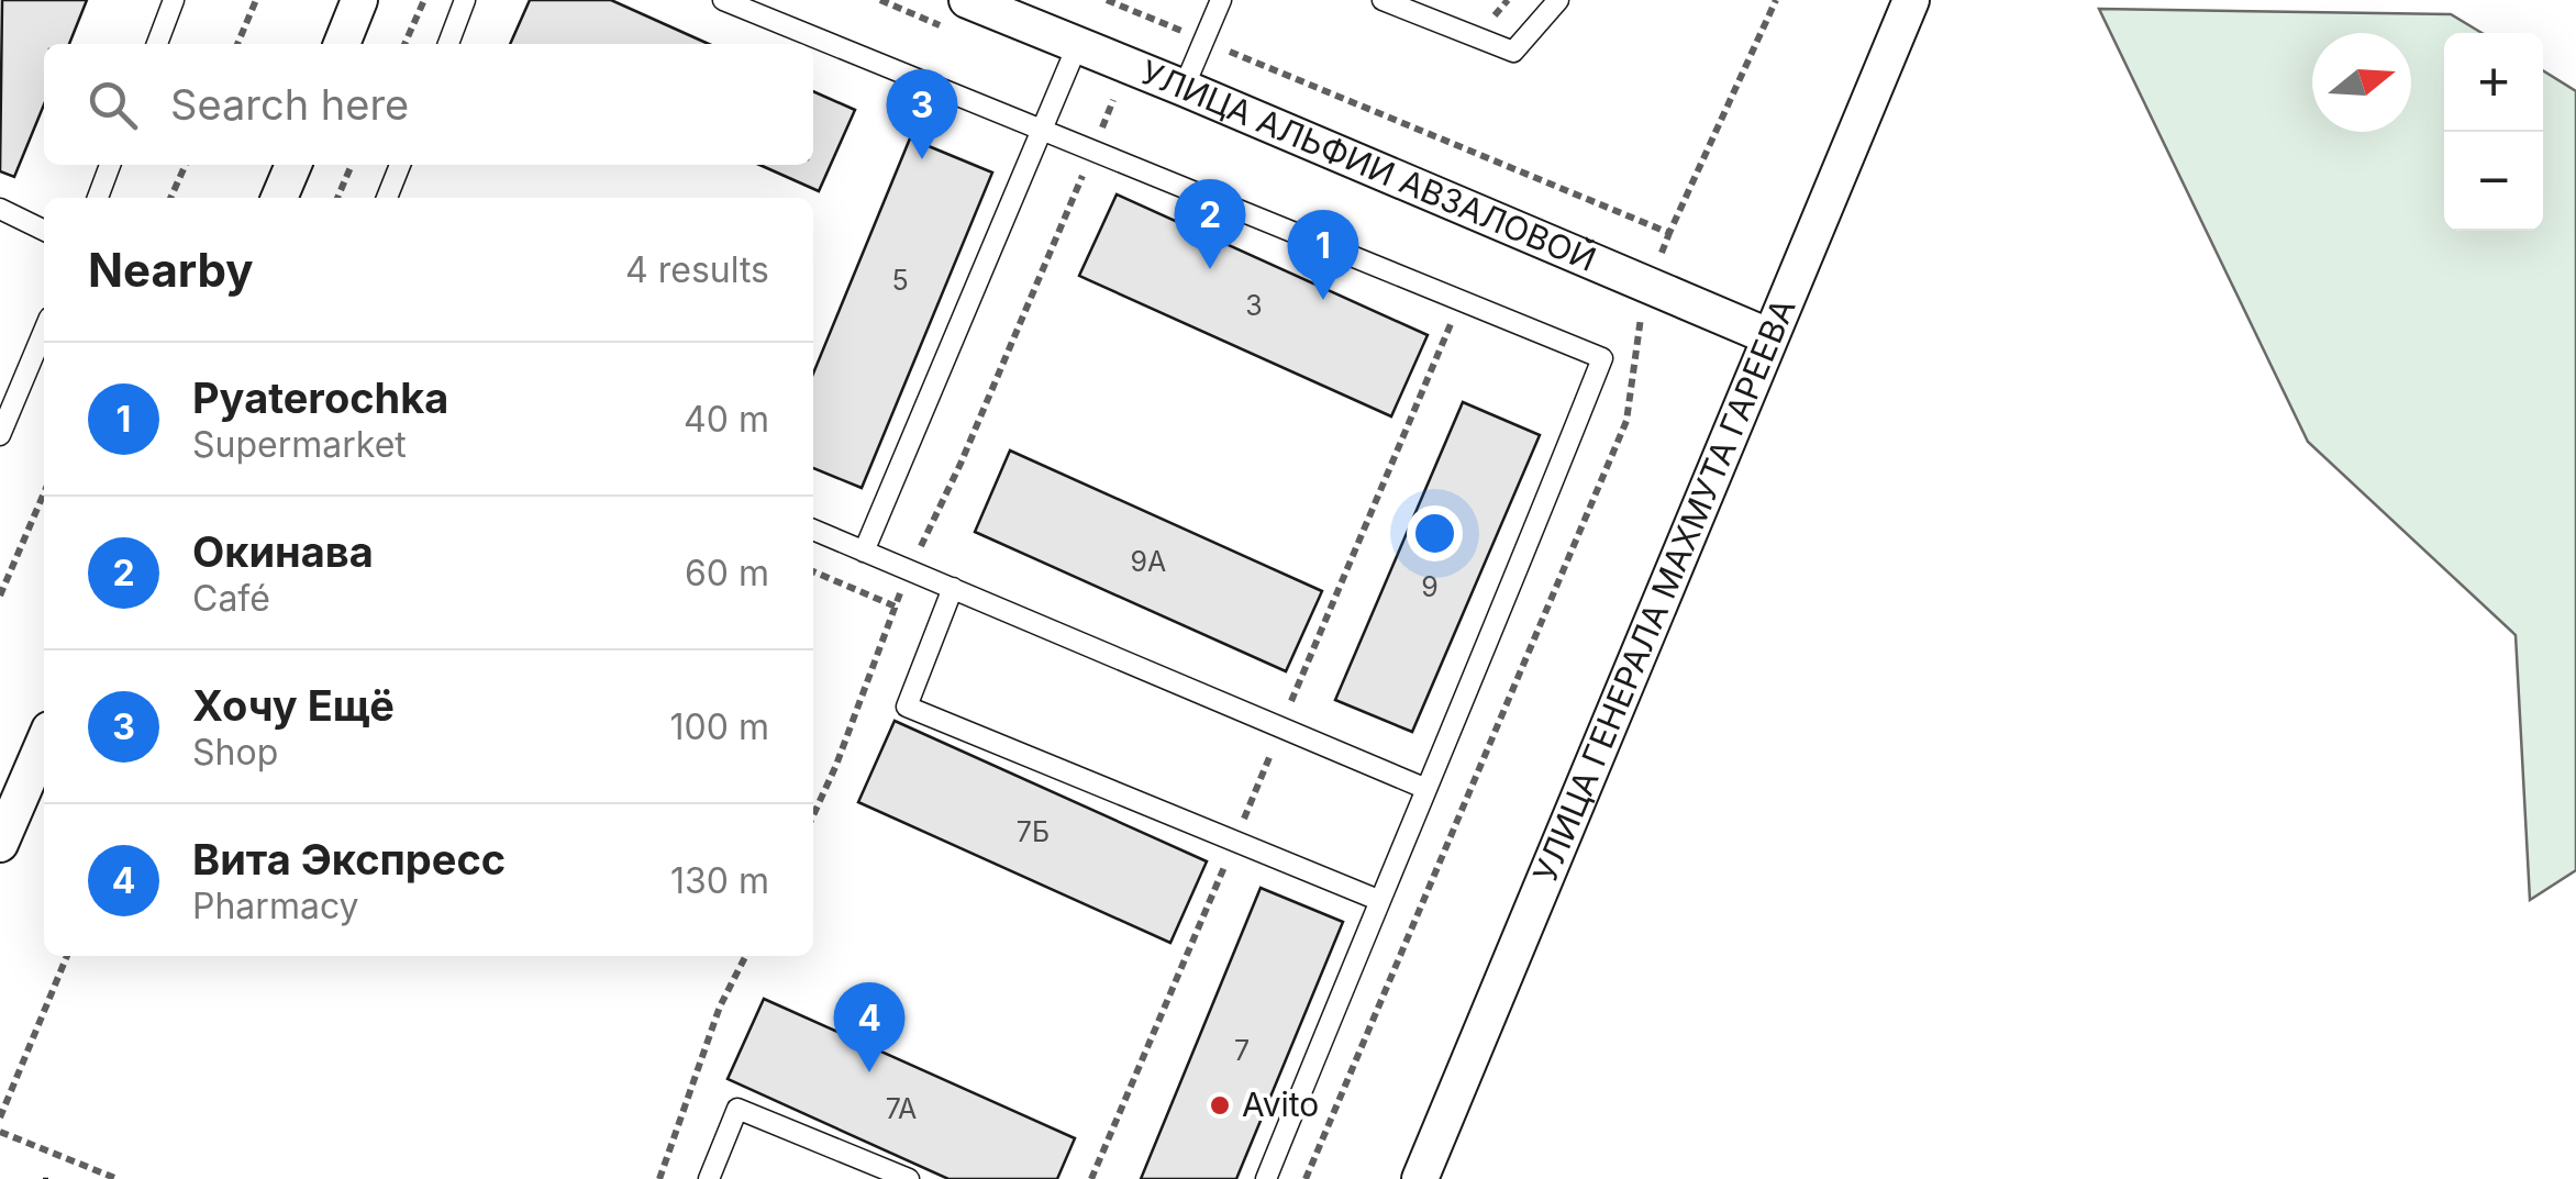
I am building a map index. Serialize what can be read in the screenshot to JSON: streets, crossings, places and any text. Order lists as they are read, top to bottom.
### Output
{
  "streets": {
    "street": ["УЛИЦА АЛЬФИИ АВЗАЛОВОЙ", "УЛИЦА ГЕНЕРАЛА МАХМУТА ГАРЕЕВА"]
  },
  "crossings": [
    ["УЛИЦА АЛЬФИИ АВЗАЛОВОЙ", "УЛИЦА ГЕНЕРАЛА МАХМУТА ГАРЕЕВА"]
  ],
  "places": ["Avito"],
  "house_numbers": [
    "5",
    "3",
    "9А",
    "9",
    "7Б",
    "7",
    "7А"
  ],
  "north": "right",
  "page": {
    "map_buttons": ["+", "−"],
    "search": "Search here",
    "pins": [
      "3",
      "2",
      "1",
      "4"
    ],
    "heading": ["Nearby", "4 results"],
    "list": [
      {
        "mark": "1",
        "name": "Pyaterochka",
        "note": "Supermarket",
        "value": "40 m"
      },
      {
        "mark": "2",
        "name": "Окинава",
        "note": "Café",
        "value": "60 m"
      },
      {
        "mark": "3",
        "name": "Хочу Ещё",
        "note": "Shop",
        "value": "100 m"
      },
      {
        "mark": "4",
        "name": "Вита Экспресс",
        "note": "Pharmacy",
        "value": "130 m"
      }
    ]
  }
}
